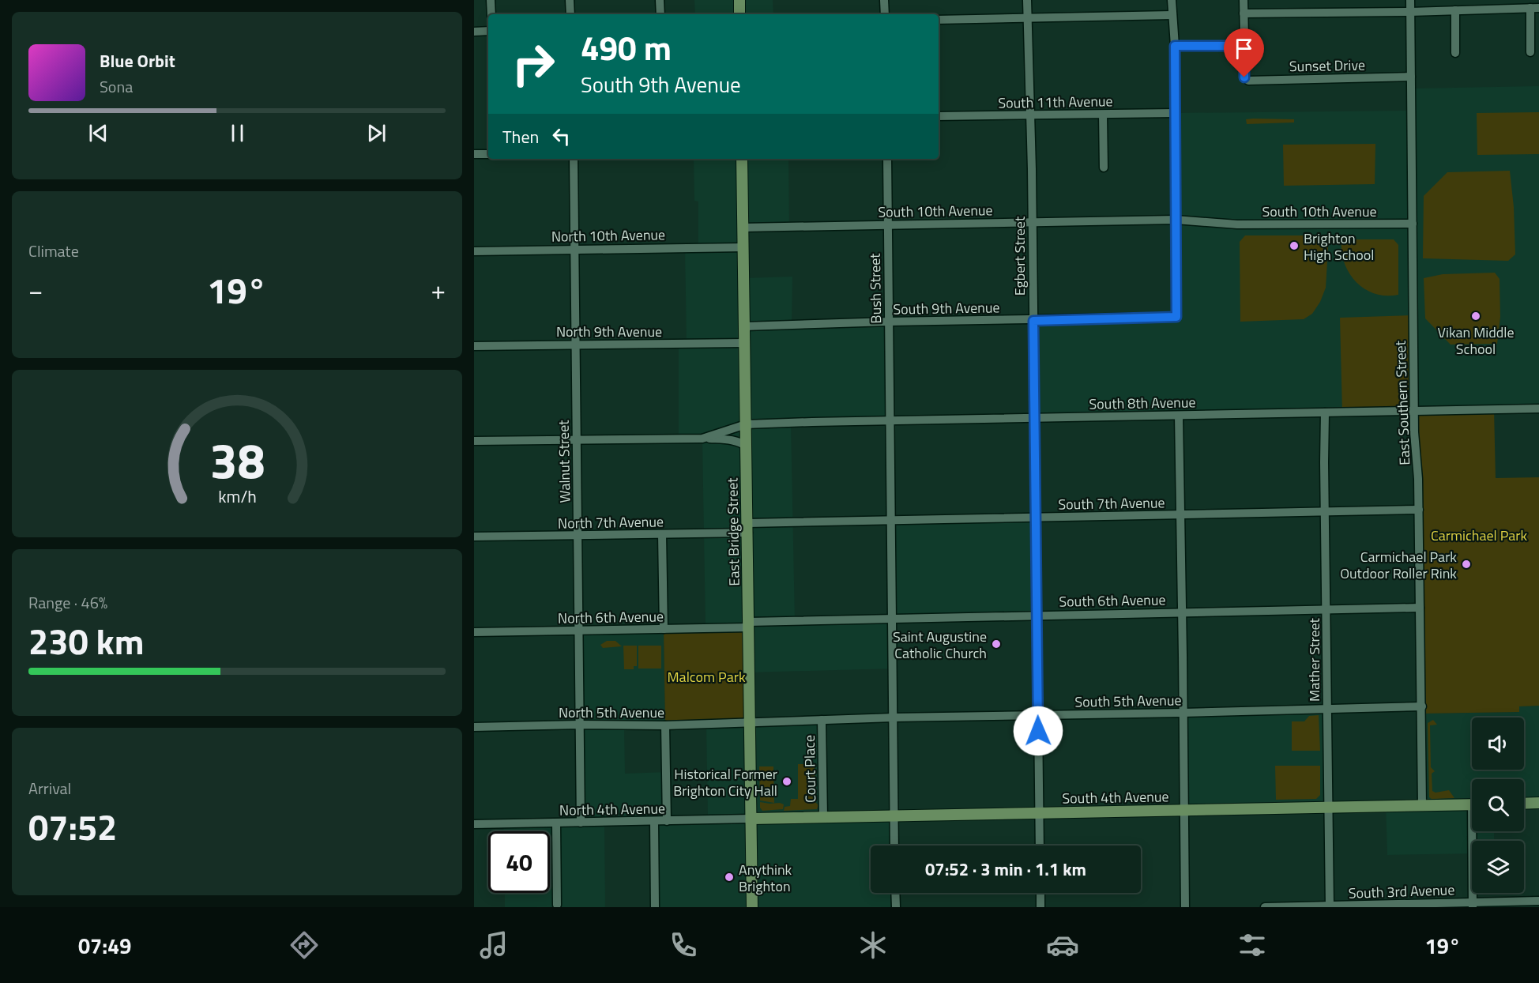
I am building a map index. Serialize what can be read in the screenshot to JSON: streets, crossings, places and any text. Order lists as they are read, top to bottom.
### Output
{
  "streets": {
    "main road": ["East Bridge Street", "South 4th Avenue"],
    "street": [
      "Sunset Drive",
      "South 11th Avenue",
      "South 10th Avenue",
      "North 10th Avenue",
      "Egbert Street",
      "Bush Street",
      "South 9th Avenue",
      "North 9th Avenue",
      "South 8th Avenue",
      "East Southern Street",
      "Walnut Street",
      "South 7th Avenue",
      "North 7th Avenue",
      "South 6th Avenue",
      "North 6th Avenue",
      "Mather Street",
      "South 5th Avenue",
      "North 5th Avenue",
      "Court Place",
      "North 4th Avenue",
      "South 3rd Avenue"
    ]
  },
  "crossings": [
    ["Sunset Drive", "East Southern Street"],
    ["South 11th Avenue", "Egbert Street"],
    ["South 10th Avenue", "Egbert Street"],
    ["South 10th Avenue", "Bush Street"],
    ["South 10th Avenue", "South 9th Avenue"],
    ["South 10th Avenue", "East Southern Street"],
    ["South 10th Avenue", "East Bridge Street"],
    ["North 10th Avenue", "Walnut Street"],
    ["North 10th Avenue", "East Bridge Street"],
    ["Egbert Street", "South 9th Avenue"],
    ["Egbert Street", "South 8th Avenue"],
    ["Egbert Street", "South 7th Avenue"],
    ["Egbert Street", "South 6th Avenue"],
    ["Egbert Street", "South 5th Avenue"],
    ["Egbert Street", "South 4th Avenue"],
    ["Bush Street", "South 9th Avenue"],
    ["Bush Street", "South 8th Avenue"],
    ["Bush Street", "South 7th Avenue"],
    ["Bush Street", "South 6th Avenue"],
    ["Bush Street", "South 5th Avenue"],
    ["Bush Street", "South 4th Avenue"],
    ["South 9th Avenue", "East Bridge Street"],
    ["North 9th Avenue", "Walnut Street"],
    ["North 9th Avenue", "East Bridge Street"],
    ["South 8th Avenue", "East Southern Street"],
    ["South 8th Avenue", "East Bridge Street"],
    ["South 8th Avenue", "Mather Street"],
    ["East Southern Street", "South 7th Avenue"],
    ["East Southern Street", "South 6th Avenue"],
    ["East Southern Street", "South 5th Avenue"],
    ["East Southern Street", "South 4th Avenue"],
    ["Walnut Street", "North 7th Avenue"],
    ["Walnut Street", "North 6th Avenue"],
    ["Walnut Street", "North 5th Avenue"],
    ["Walnut Street", "North 4th Avenue"],
    ["South 7th Avenue", "North 7th Avenue"],
    ["South 7th Avenue", "East Bridge Street"],
    ["South 7th Avenue", "Mather Street"],
    ["North 7th Avenue", "East Bridge Street"],
    ["East Bridge Street", "South 6th Avenue"],
    ["East Bridge Street", "North 6th Avenue"],
    ["East Bridge Street", "South 5th Avenue"],
    ["East Bridge Street", "North 5th Avenue"],
    ["East Bridge Street", "South 4th Avenue"],
    ["East Bridge Street", "North 4th Avenue"],
    ["South 6th Avenue", "North 6th Avenue"],
    ["South 6th Avenue", "Mather Street"],
    ["Mather Street", "South 5th Avenue"],
    ["Mather Street", "South 4th Avenue"],
    ["Mather Street", "South 3rd Avenue"],
    ["South 5th Avenue", "North 5th Avenue"],
    ["South 5th Avenue", "Court Place"],
    ["Court Place", "South 4th Avenue"],
    ["South 4th Avenue", "North 4th Avenue"]
  ],
  "parks": ["Carmichael Park", "Malcom Park"],
  "places": [
    "Brighton High School",
    "Vikan Middle School",
    "Carmichael Park Outdoor Roller Rink",
    "Saint Augustine Catholic Church",
    "Historical Former Brighton City Hall",
    "Anythink Brighton"
  ],
  "page": {
    "turn": ["490 m", "South 9th Avenue"],
    "song": ["Blue Orbit", "Sona"],
    "then": "Then",
    "tile": [
      "Climate",
      ["Range · 46%", "230 km"],
      ["Arrival", "07:52"]
    ],
    "heat": ["−", "19°", "+"],
    "limit": "40",
    "trip": "07:52 · 3 min · 1.1 km",
    "tabs": ["07:49", "19°"],
    "gauge": ["38", "km/h"]
  }
}
